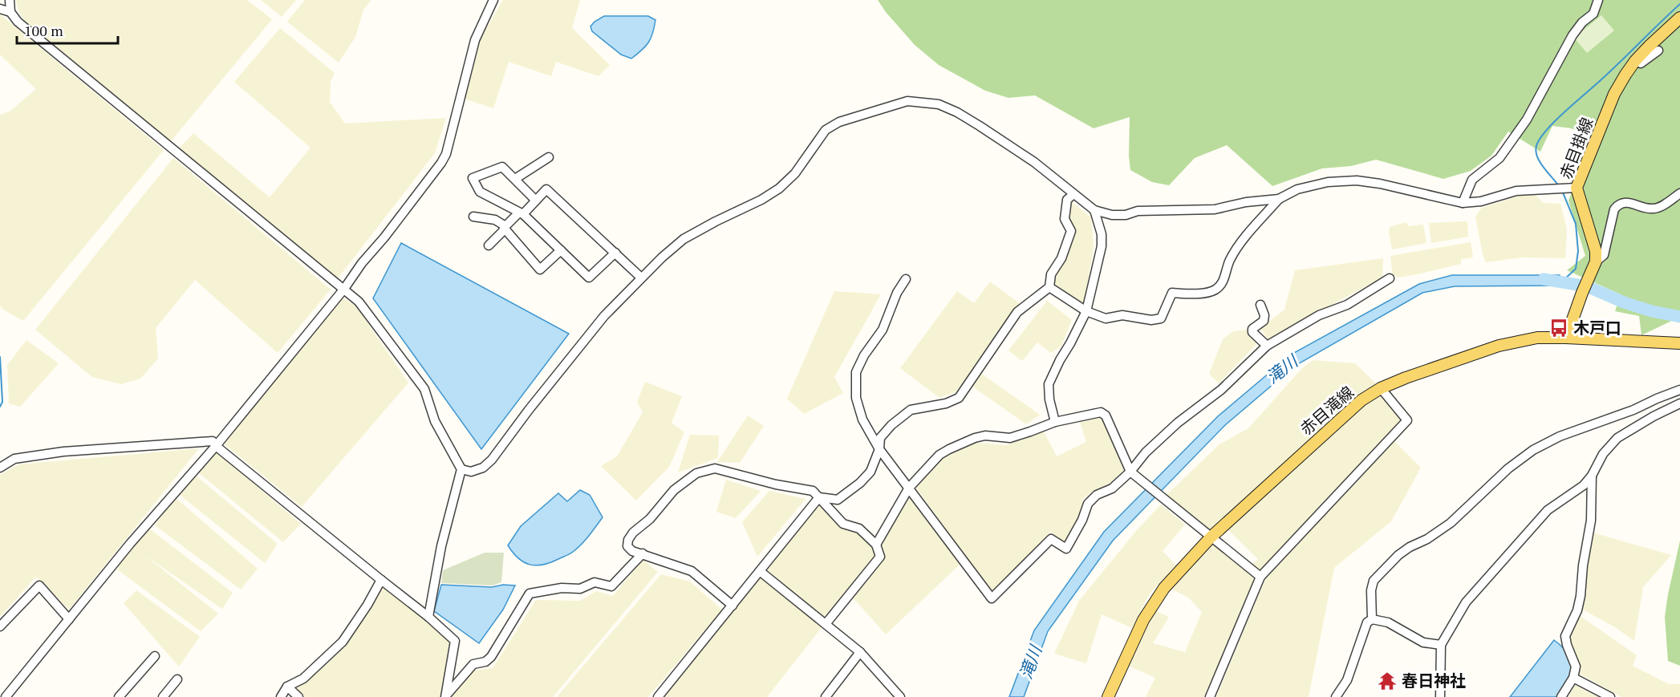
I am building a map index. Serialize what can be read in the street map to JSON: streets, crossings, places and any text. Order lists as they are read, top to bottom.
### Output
{
  "streets": {
    "main road": ["赤目掛線", "赤目滝線"]
  },
  "water": ["滝川"],
  "places": {
    "bus stop": ["木戸口"],
    "temple": ["春日神社"]
  },
  "scale_bar": "100 m"
}
